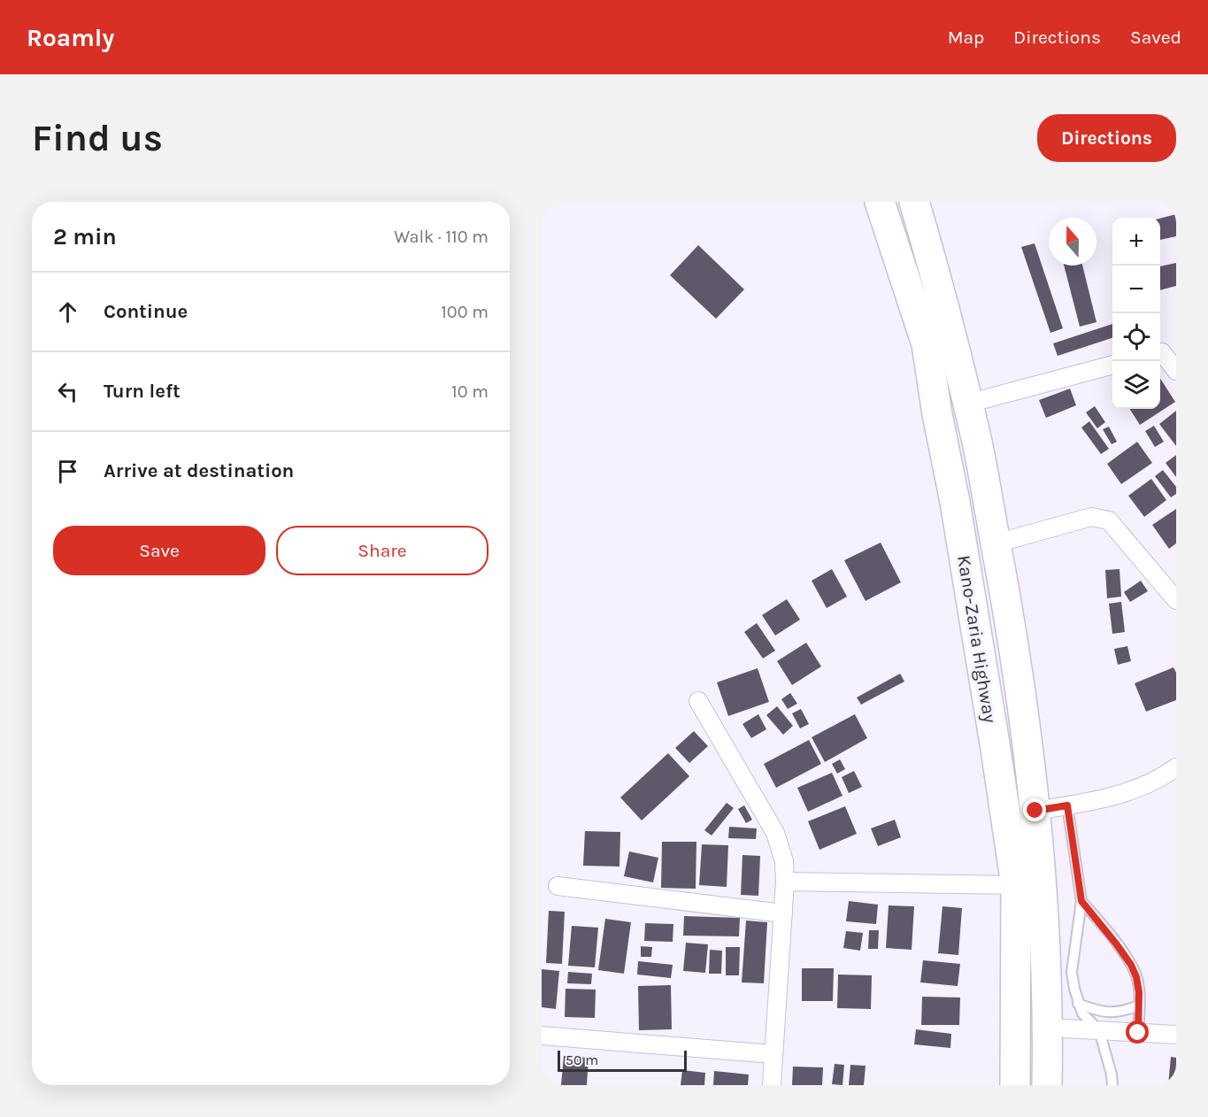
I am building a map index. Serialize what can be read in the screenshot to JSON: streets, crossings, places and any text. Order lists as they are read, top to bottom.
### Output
{
  "streets": {
    "highway": ["Kano-Zaria Highway"]
  },
  "scale_bar": "50 m",
  "north": "top",
  "page": {
    "header": "Roamly",
    "nav": ["Map", "Directions", "Saved"],
    "buttons": [
      "Directions",
      ["Save", "Share"]
    ],
    "title": "Find us",
    "heading": ["2 min", "Walk · 110 m"],
    "map_buttons": ["+", "−"],
    "list": [
      ["Continue", "100 m"],
      ["Turn left", "10 m"],
      "Arrive at destination"
    ],
    "scale": "50 m"
  }
}
